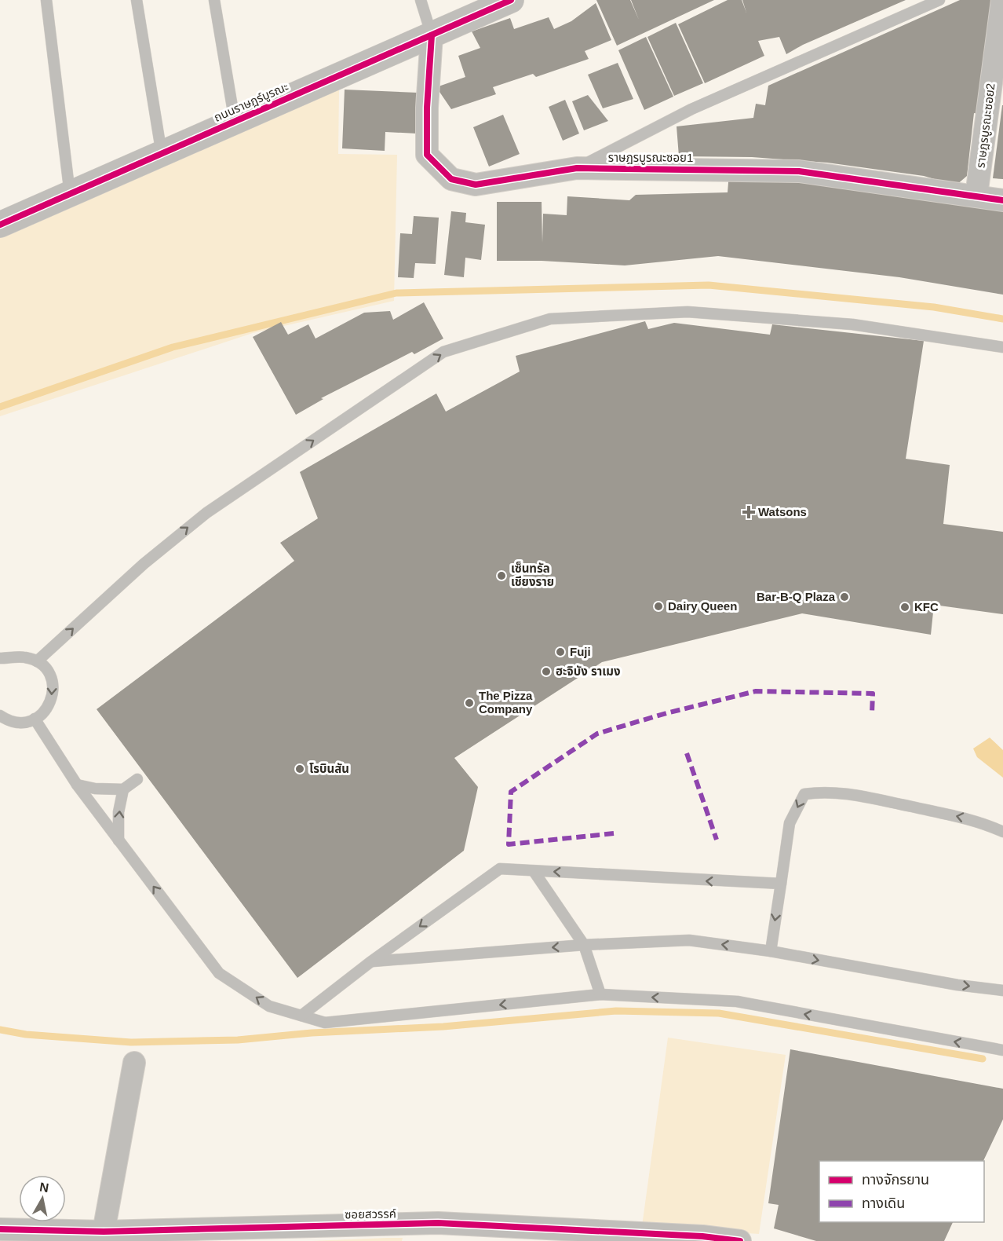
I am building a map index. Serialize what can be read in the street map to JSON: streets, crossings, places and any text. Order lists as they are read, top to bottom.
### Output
{
  "streets": {
    "street": [
      "ถนนราษฎร์บูรณะ",
      "ราษฎรบูรณะซอย2",
      "ราษฎรบูรณะซอย1",
      "ซอยสวรรค์"
    ]
  },
  "crossings": [
    ["ถนนราษฎร์บูรณะ", "ราษฎรบูรณะซอย1"],
    ["ราษฎรบูรณะซอย2", "ราษฎรบูรณะซอย1"]
  ],
  "places": {
    "health": ["Watsons"],
    "other": [
      "เซ็นทรัล เชียงราย",
      "Bar-B-Q Plaza",
      "Dairy Queen",
      "KFC",
      "Fuji",
      "ฮะจิบัง ราเมง",
      "The Pizza Company",
      "โรบินสัน"
    ]
  },
  "legend": ["ทางจักรยาน", "ทางเดิน"],
  "north": "top"
}
